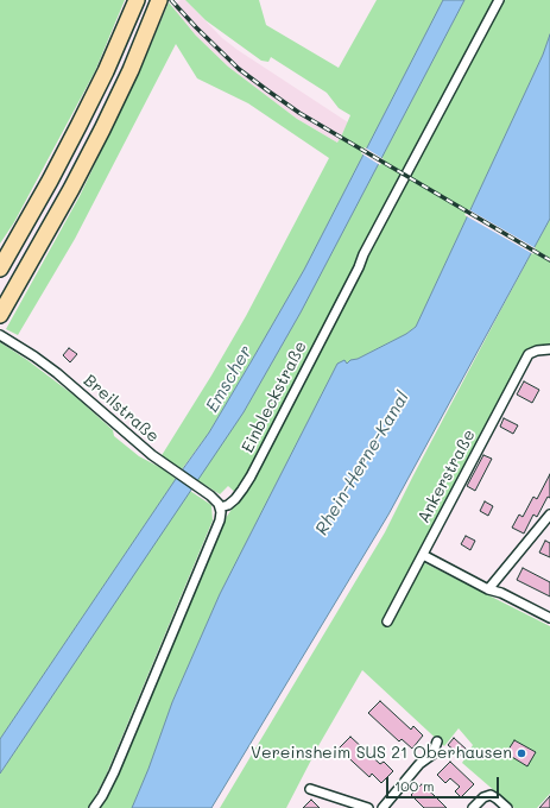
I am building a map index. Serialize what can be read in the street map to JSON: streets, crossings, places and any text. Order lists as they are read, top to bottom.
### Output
{
  "streets": {
    "street": ["Einbleckstraße", "Breilstraße", "Ankerstraße"]
  },
  "crossings": [
    ["Einbleckstraße", "Breilstraße"]
  ],
  "water": ["Emscher", "Rhein-Herne-Kanal"],
  "places": ["Vereinsheim SUS 21 Oberhausen"],
  "scale_bar": "100 m"
}
